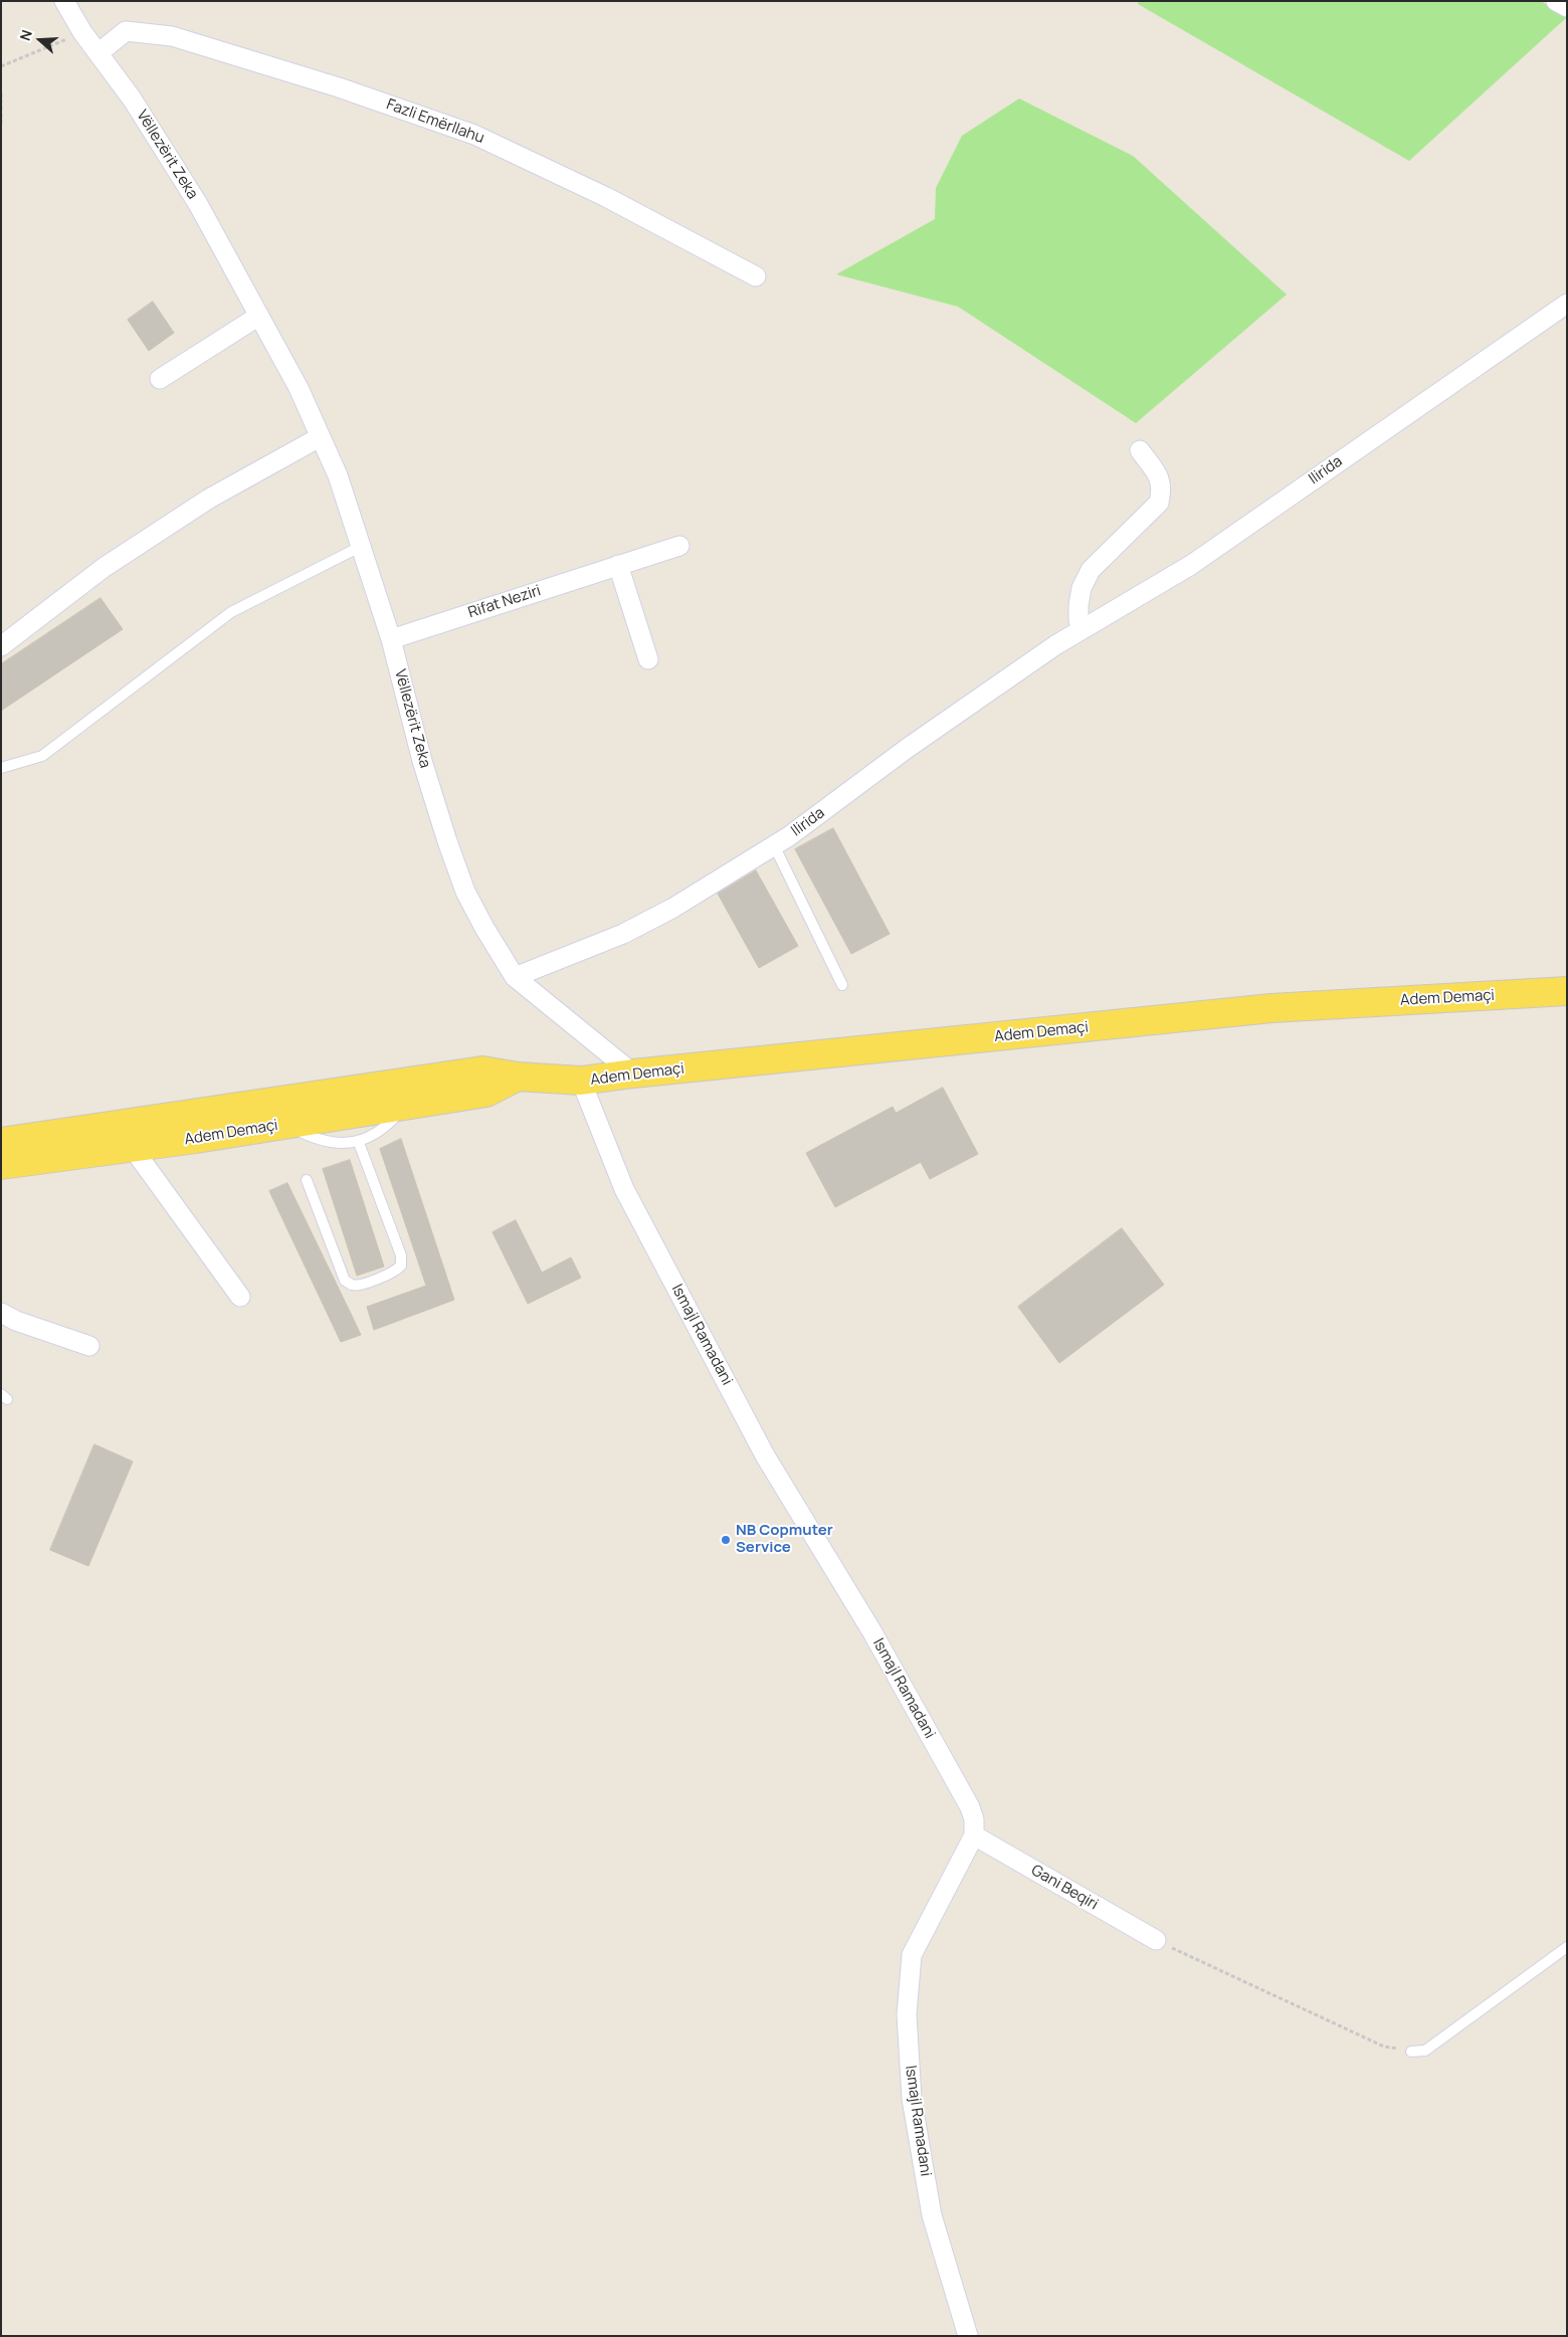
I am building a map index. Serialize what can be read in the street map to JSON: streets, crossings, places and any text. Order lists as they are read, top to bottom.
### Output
{
  "streets": {
    "main road": ["Adem Demaçi"],
    "street": [
      "Fazli Emërllahu",
      "Vëllezërit Zeka",
      "Ilirida",
      "Rifat Neziri",
      "Ismajl Ramadani",
      "Gani Beqiri"
    ]
  },
  "crossings": [
    ["Fazli Emërllahu", "Vëllezërit Zeka"],
    ["Vëllezërit Zeka", "Ilirida"],
    ["Vëllezërit Zeka", "Rifat Neziri"],
    ["Vëllezërit Zeka", "Adem Demaçi"],
    ["Adem Demaçi", "Ismajl Ramadani"],
    ["Ismajl Ramadani", "Gani Beqiri"]
  ],
  "places": ["NB Copmuter Service"],
  "north": "left"
}
